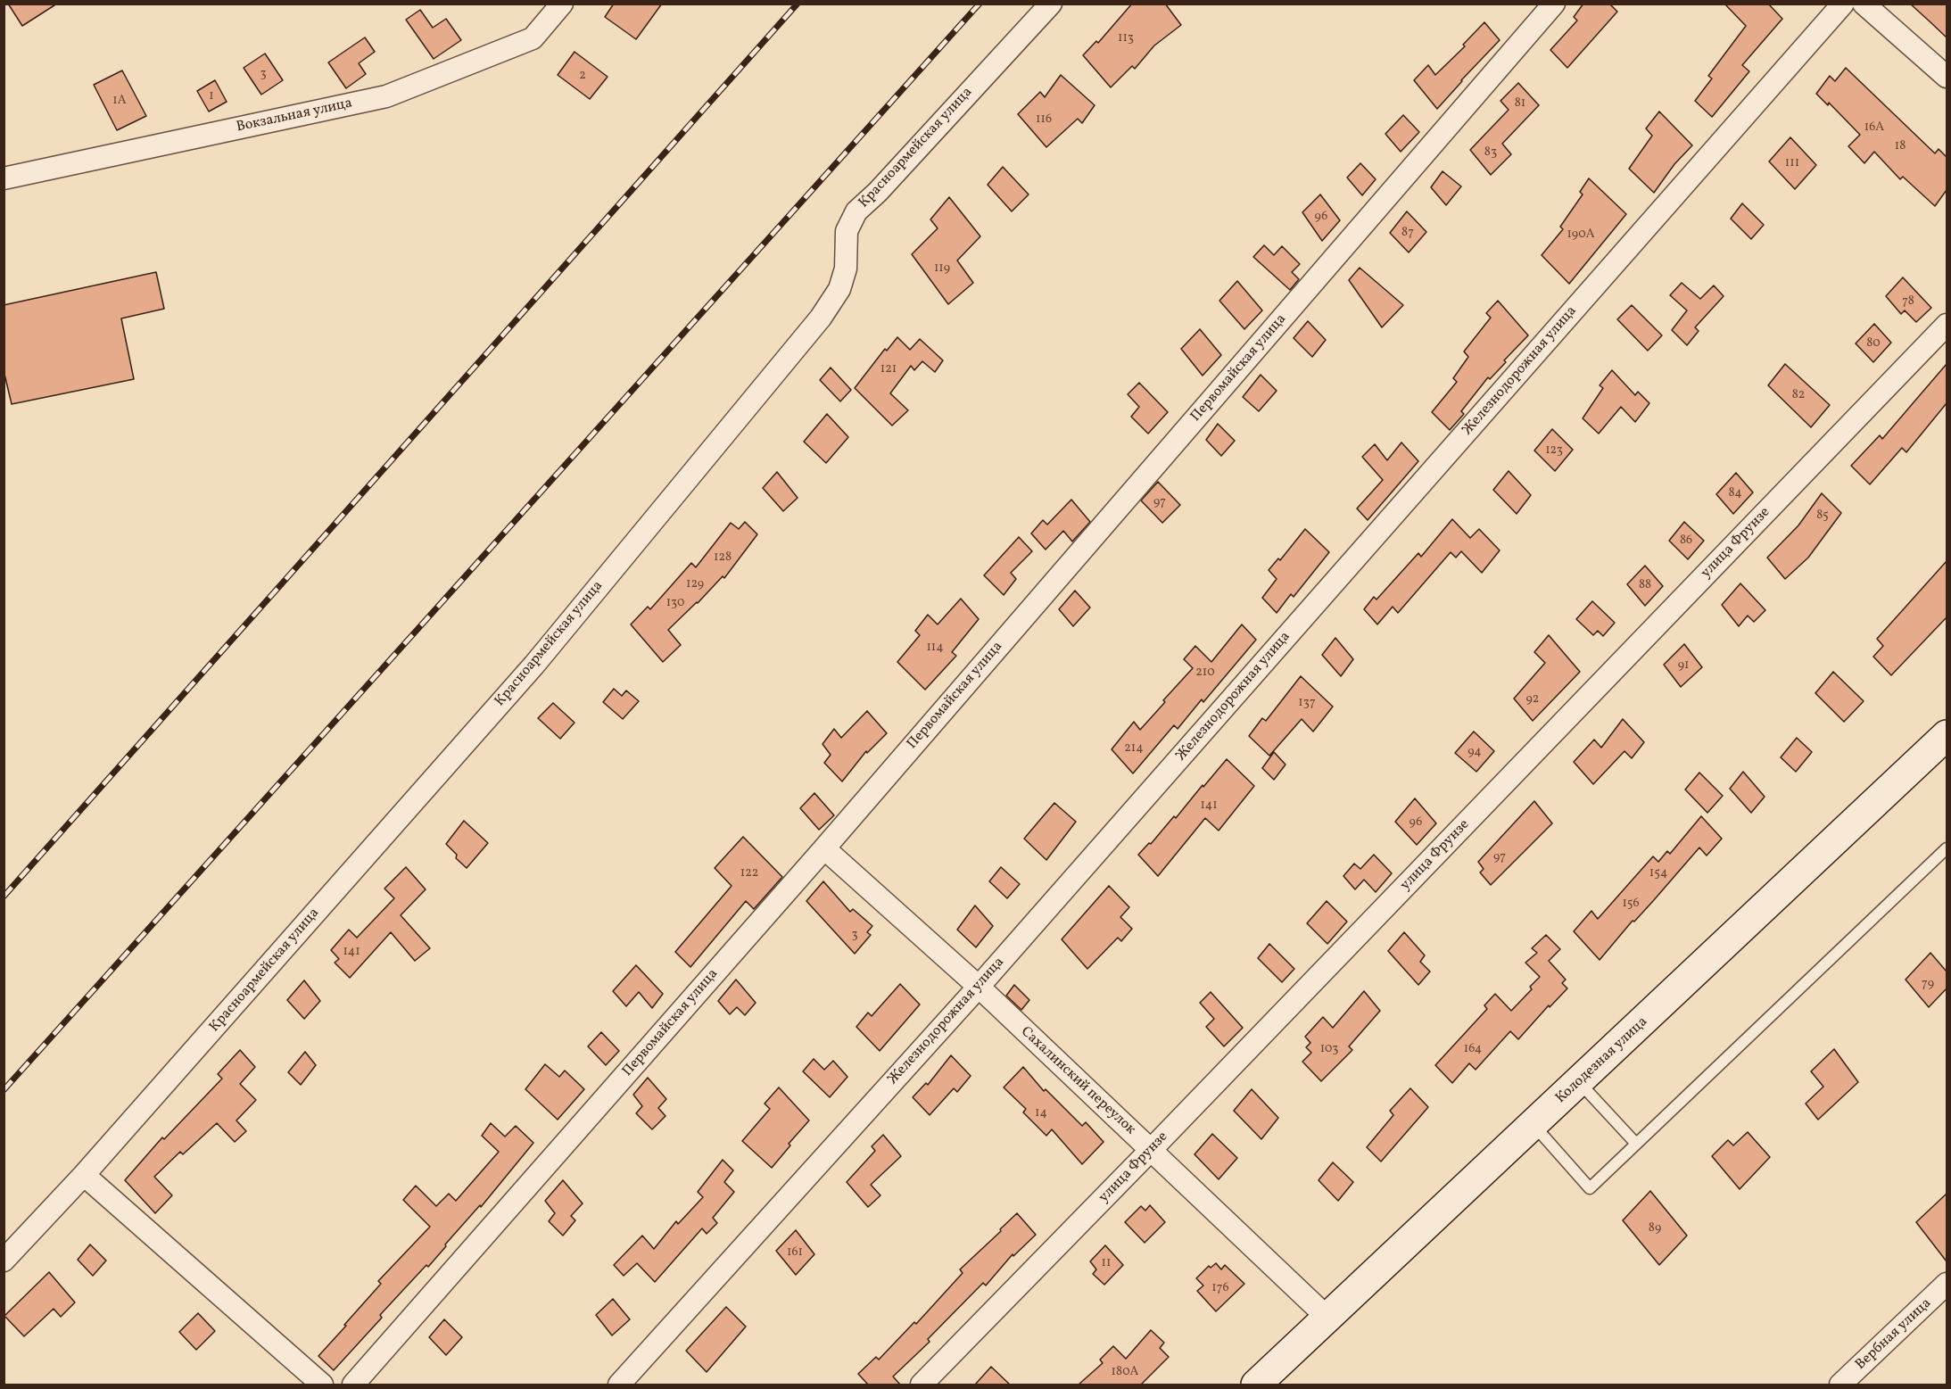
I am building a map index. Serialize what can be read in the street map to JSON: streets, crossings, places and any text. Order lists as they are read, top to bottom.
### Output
{
  "streets": {
    "main road": ["Колодезная улица"],
    "street": [
      "Вокзальная улица",
      "Красноармейская улица",
      "Первомайская улица",
      "Железнодорожная улица",
      "улица Фрунзе",
      "Сахалинский переулок",
      "Вербная улица"
    ]
  },
  "crossings": [
    ["Первомайская улица", "Сахалинский переулок"],
    ["Железнодорожная улица", "Сахалинский переулок"],
    ["улица Фрунзе", "Сахалинский переулок"],
    ["Колодезная улица", "Сахалинский переулок"]
  ],
  "house_numbers": [
    "113",
    "3",
    "2",
    "1",
    "1А",
    "81",
    "116",
    "16А",
    "18",
    "83",
    "111",
    "96",
    "87",
    "190А",
    "119",
    "78",
    "80",
    "121",
    "82",
    "123",
    "84",
    "97",
    "85",
    "86",
    "128",
    "129",
    "88",
    "130",
    "114",
    "91",
    "210",
    "92",
    "137",
    "214",
    "94",
    "141",
    "96",
    "97",
    "122",
    "154",
    "156",
    "3",
    "141",
    "79",
    "103",
    "164",
    "14",
    "89",
    "161",
    "11",
    "176",
    "180А"
  ]
}
